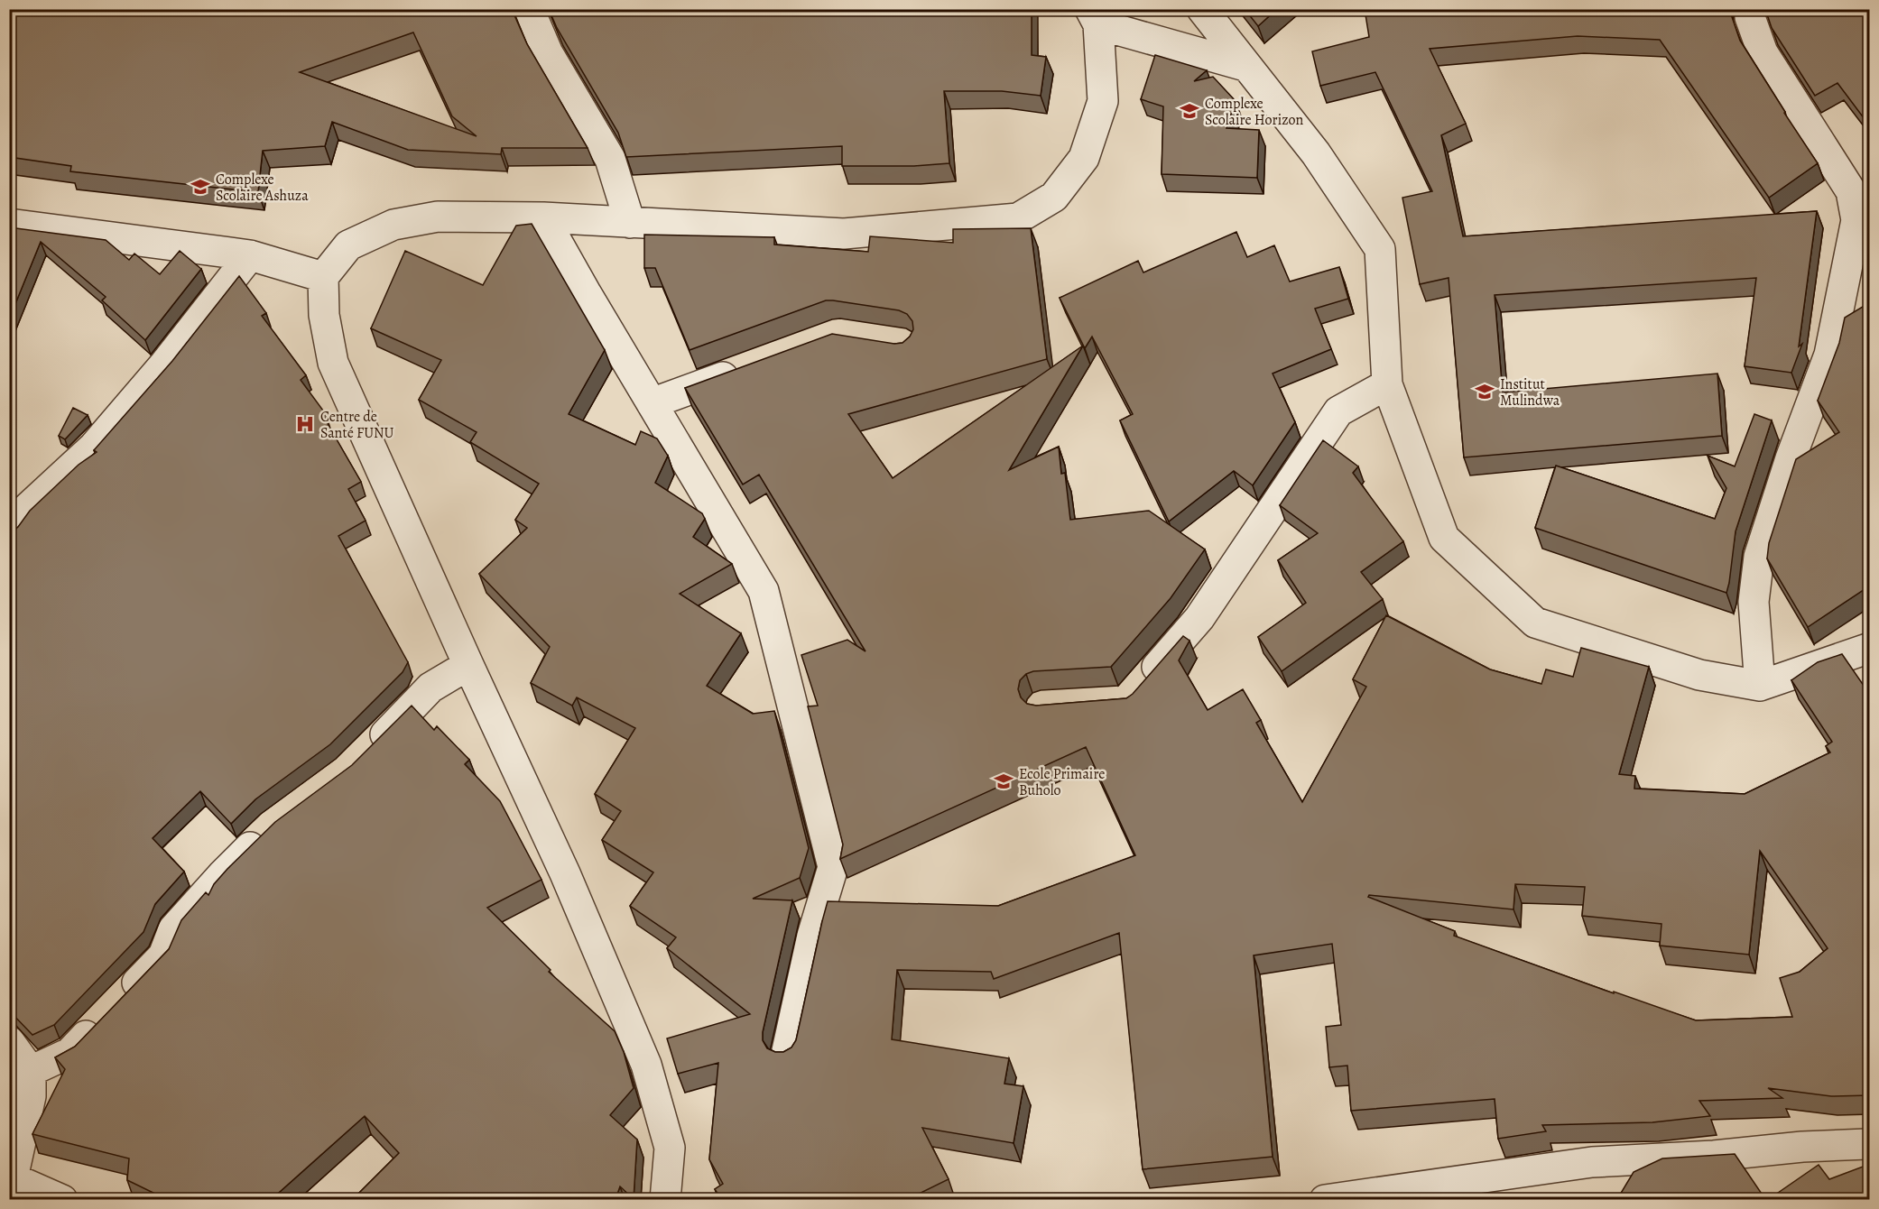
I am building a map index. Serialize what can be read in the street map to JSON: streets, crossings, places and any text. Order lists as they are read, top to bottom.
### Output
{
  "places": {
    "school or university": [
      "Complexe Scolaire Horizon",
      "Complexe Scolaire Ashuza",
      "Institut Mulindwa",
      "Ecole Primaire Buholo"
    ],
    "hospital": ["Centre de Santé FUNU"]
  }
}
